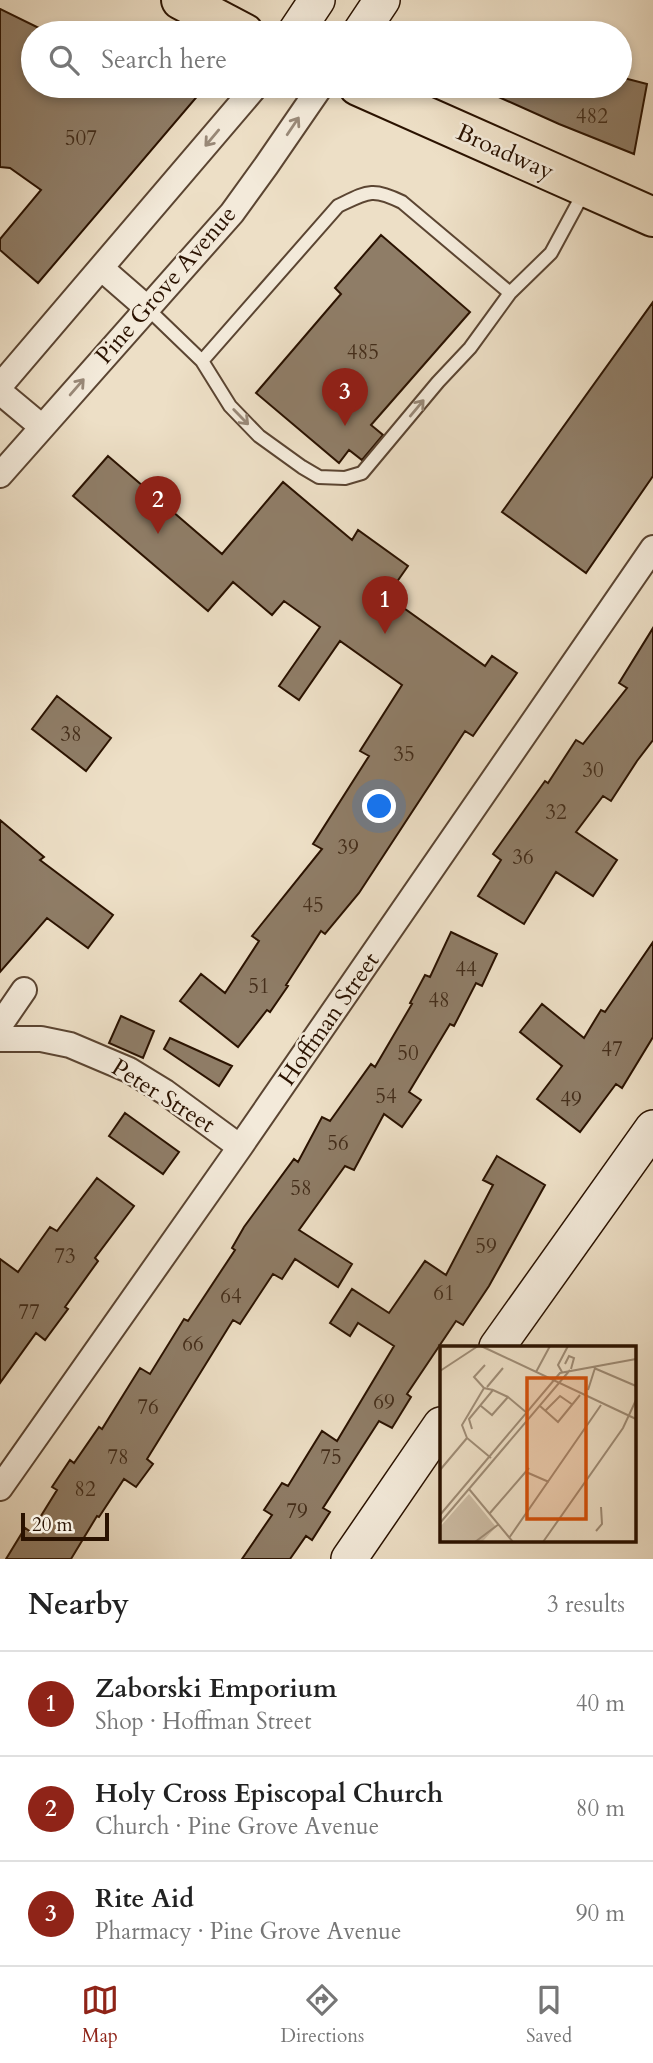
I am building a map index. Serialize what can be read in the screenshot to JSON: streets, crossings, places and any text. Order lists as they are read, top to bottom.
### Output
{
  "streets": {
    "highway": ["Broadway"],
    "street": ["Pine Grove Avenue", "Hoffman Street", "Peter Street"]
  },
  "crossings": [
    ["Hoffman Street", "Peter Street"]
  ],
  "house_numbers": [
    "482",
    "507",
    "485",
    "38",
    "35",
    "30",
    "32",
    "39",
    "36",
    "45",
    "44",
    "51",
    "48",
    "47",
    "50",
    "54",
    "49",
    "56",
    "58",
    "59",
    "73",
    "61",
    "64",
    "77",
    "66",
    "69",
    "76",
    "78",
    "75",
    "82",
    "79"
  ],
  "scale_bar": "20 m",
  "page": {
    "search": "Search here",
    "pins": ["3", "2", "1"],
    "scale": "20 m",
    "heading": ["Nearby", "3 results"],
    "list": [
      {
        "mark": "1",
        "name": "Zaborski Emporium",
        "note": "Shop · Hoffman Street",
        "value": "40 m"
      },
      {
        "mark": "2",
        "name": "Holy Cross Episcopal Church",
        "note": "Church · Pine Grove Avenue",
        "value": "80 m"
      },
      {
        "mark": "3",
        "name": "Rite Aid",
        "note": "Pharmacy · Pine Grove Avenue",
        "value": "90 m"
      }
    ],
    "nav": ["Map", "Directions", "Saved"]
  }
}
